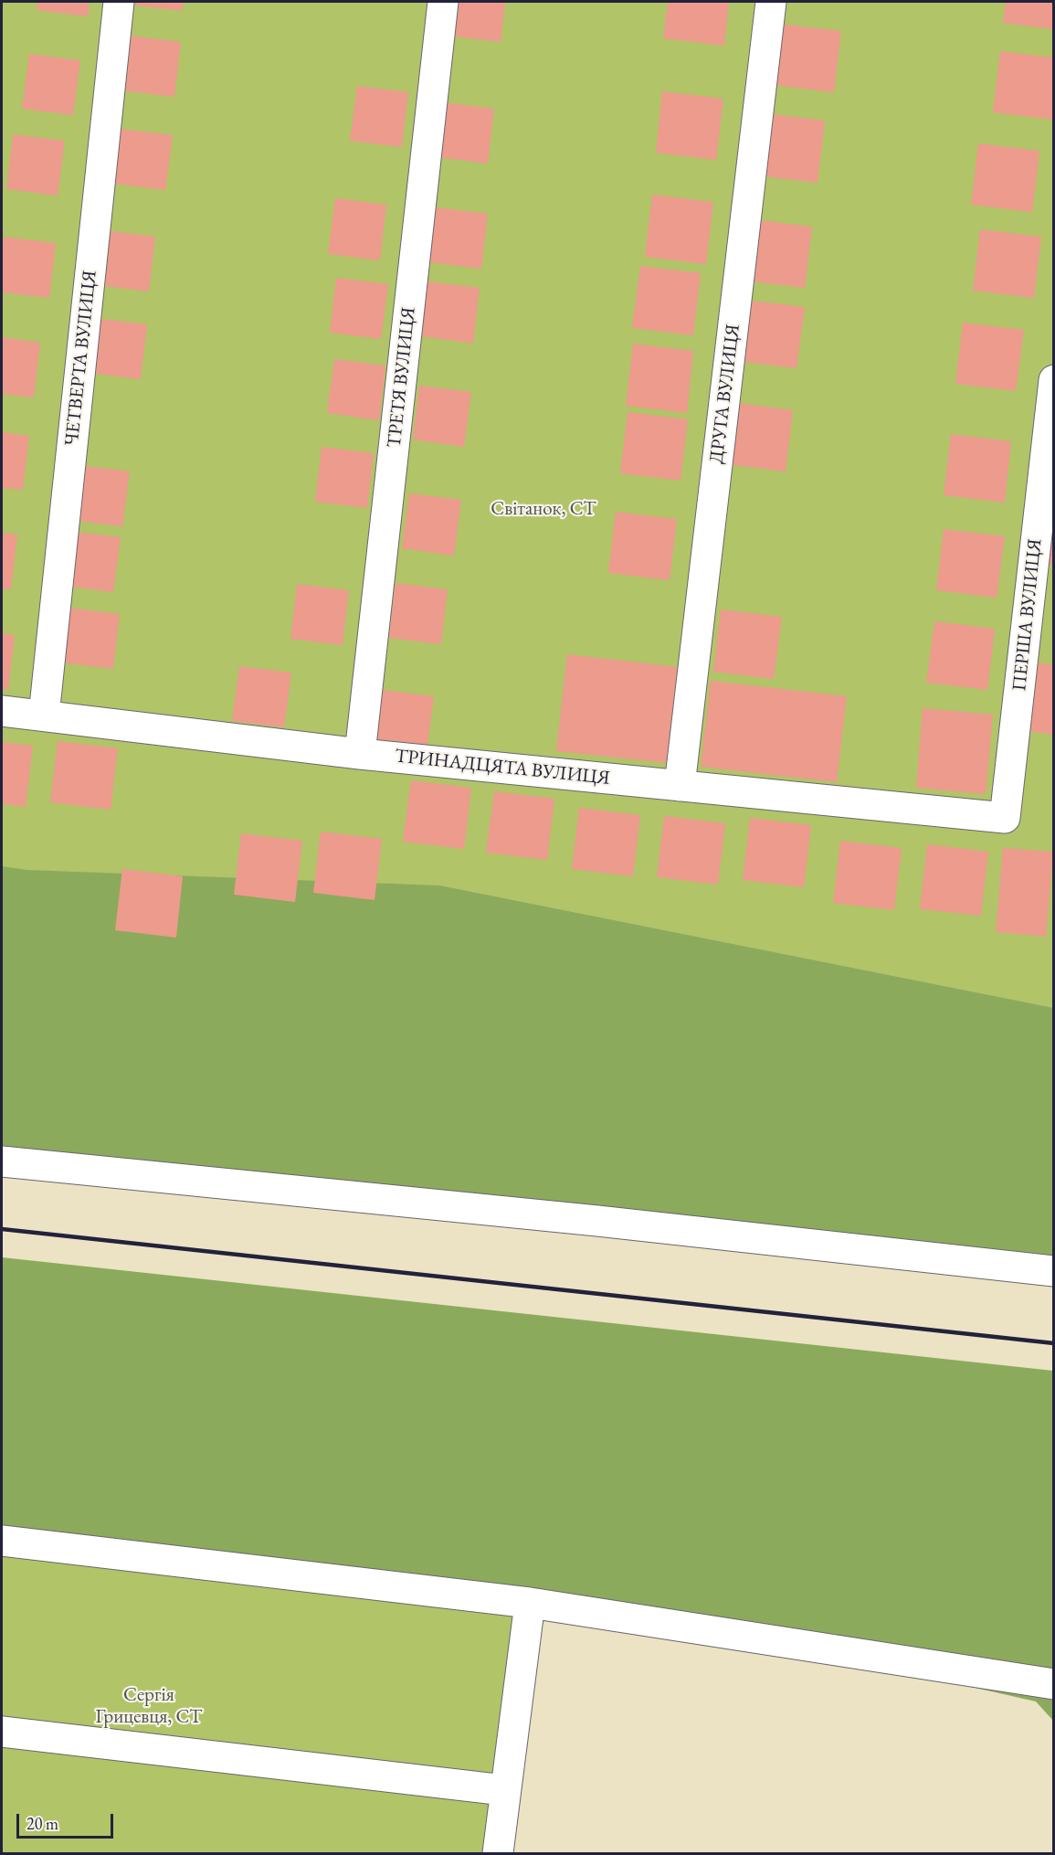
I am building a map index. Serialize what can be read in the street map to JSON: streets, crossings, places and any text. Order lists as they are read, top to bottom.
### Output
{
  "streets": {
    "street": [
      "ЧЕТВЕРТА ВУЛИЦЯ",
      "ТРЕТЯ ВУЛИЦЯ",
      "ДРУГА ВУЛИЦЯ",
      "ПЕРША ВУЛИЦЯ",
      "ТРИНАДЦЯТА ВУЛИЦЯ"
    ]
  },
  "crossings": [
    ["ЧЕТВЕРТА ВУЛИЦЯ", "ТРИНАДЦЯТА ВУЛИЦЯ"],
    ["ТРЕТЯ ВУЛИЦЯ", "ТРИНАДЦЯТА ВУЛИЦЯ"],
    ["ДРУГА ВУЛИЦЯ", "ТРИНАДЦЯТА ВУЛИЦЯ"],
    ["ПЕРША ВУЛИЦЯ", "ТРИНАДЦЯТА ВУЛИЦЯ"]
  ],
  "parks": ["Світанок, СТ", "Сергія Грицевця, СТ"],
  "scale_bar": "20 m"
}
